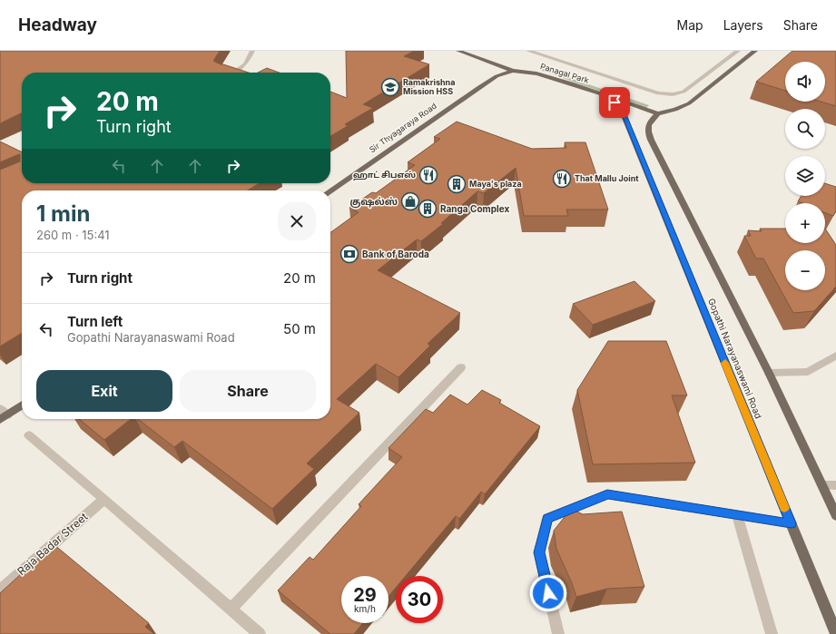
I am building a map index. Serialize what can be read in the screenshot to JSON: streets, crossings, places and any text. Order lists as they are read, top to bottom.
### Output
{
  "streets": {
    "main road": ["Panagal Park", "Sir Thyagaraya Road", "Gopathi Narayanaswami Road"],
    "street": ["Raja Badar Street"]
  },
  "crossings": [
    ["Panagal Park", "Sir Thyagaraya Road"],
    ["Panagal Park", "Gopathi Narayanaswami Road"]
  ],
  "places": {
    "school or university": ["Ramakrishna Mission HSS"],
    "restaurant": ["ஹாட் சிபஎஸ்", "That Mallu Joint"],
    "building": ["Maya's plaza", "Ranga Complex"],
    "shop": ["குஷல்ஸ்"],
    "bank": ["Bank of Baroda"]
  },
  "page": {
    "header": "Headway",
    "nav": ["Map", "Layers", "Share"],
    "map_buttons": ["+", "−"],
    "turn": ["20 m", "Turn right"],
    "heading": ["1 min", "260 m · 15:41"],
    "list": [
      {
        "name": "Turn right",
        "value": "20 m"
      },
      {
        "name": "Turn left",
        "note": "Gopathi Narayanaswami Road",
        "value": "50 m"
      }
    ],
    "buttons": ["Exit", "Share"],
    "speed": "29 km/h",
    "limit": "30"
  }
}
